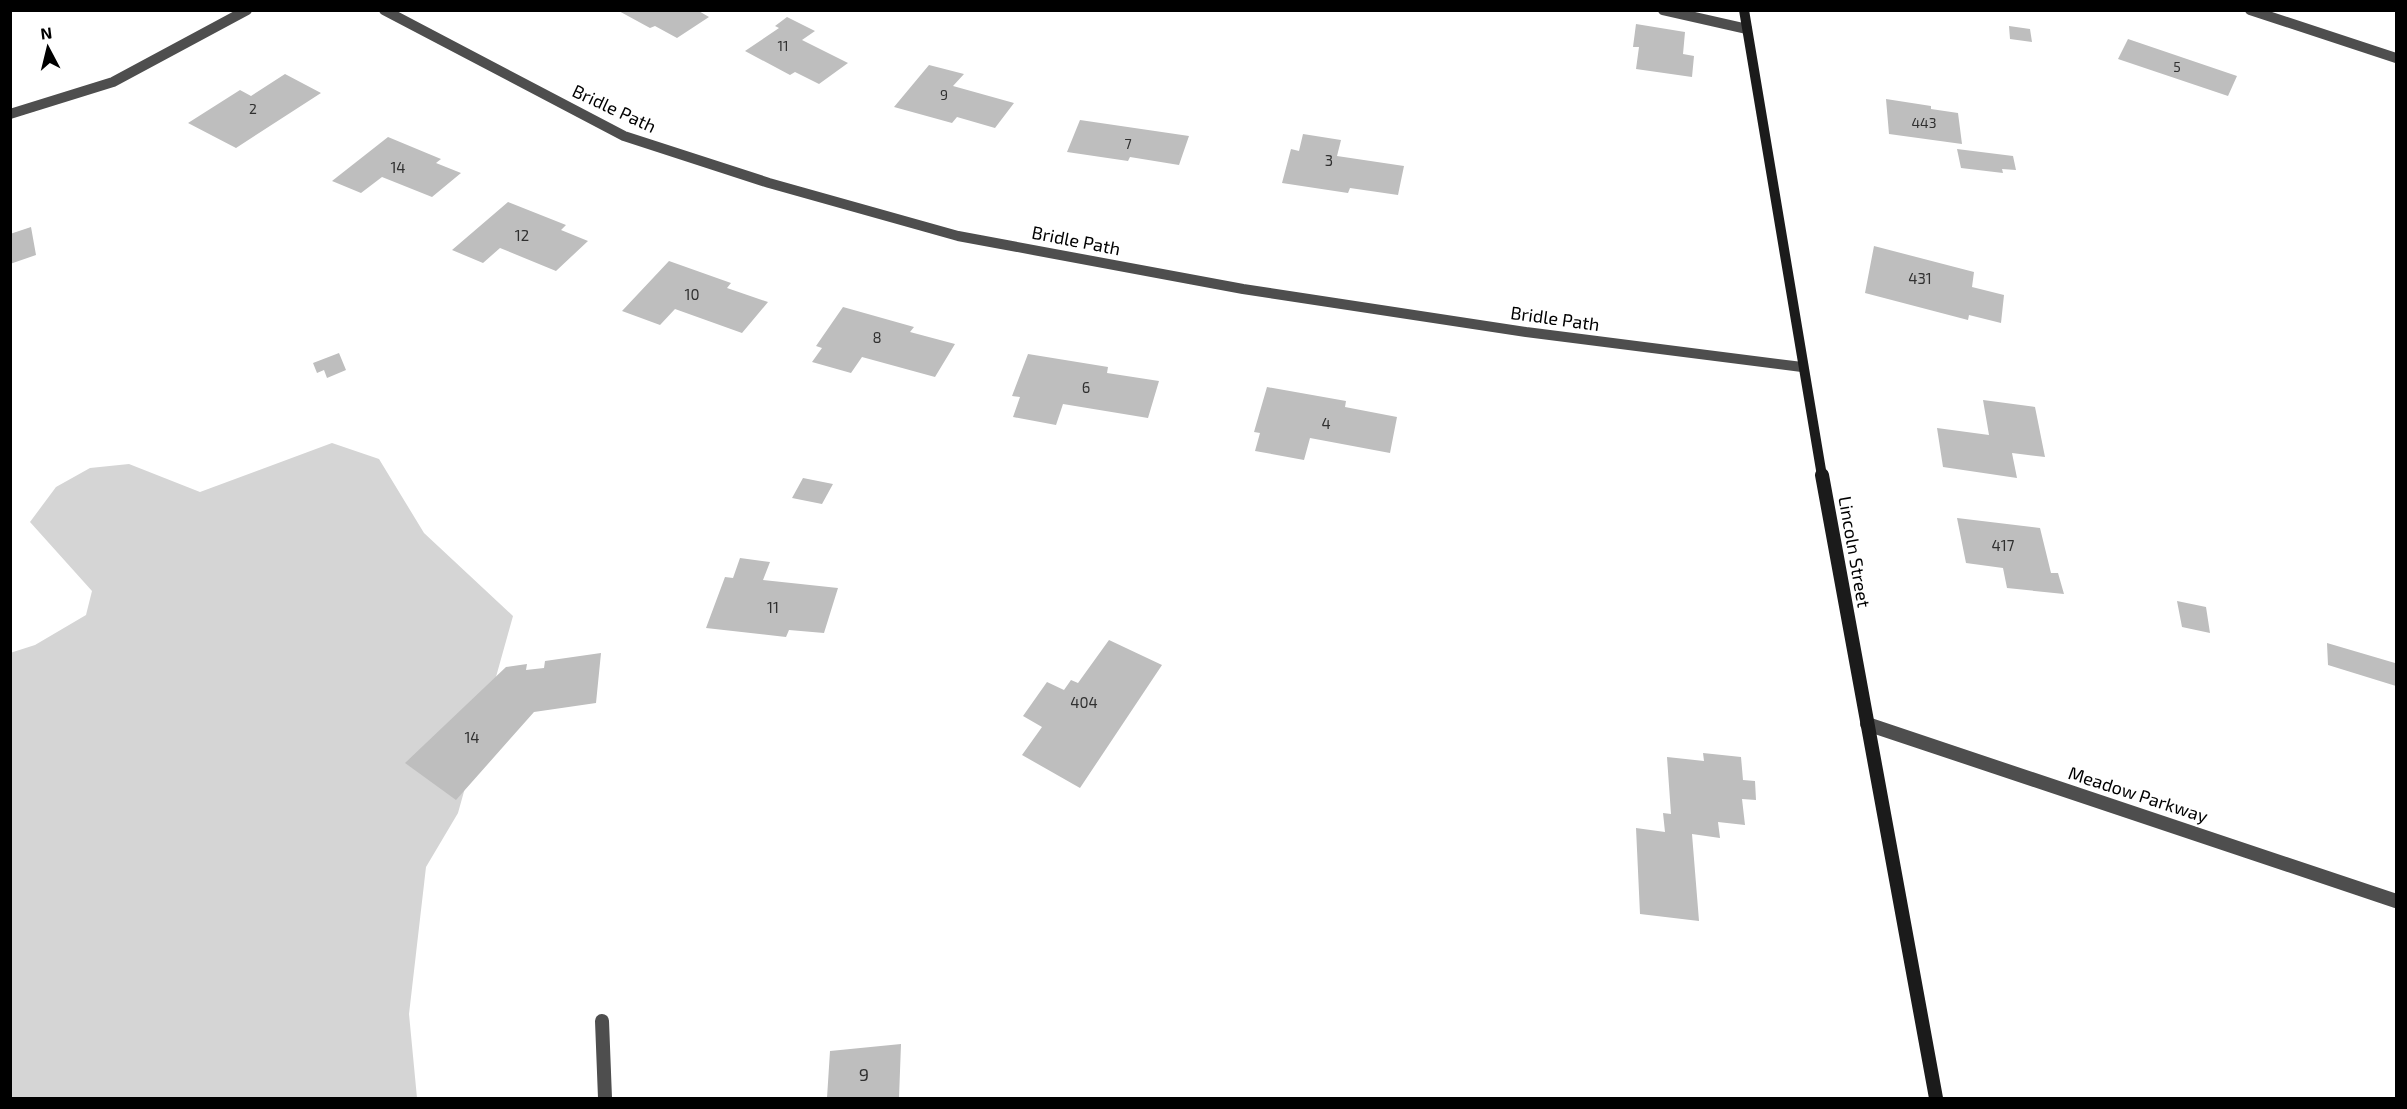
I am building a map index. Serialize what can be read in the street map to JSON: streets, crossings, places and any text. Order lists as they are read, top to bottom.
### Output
{
  "streets": {
    "main road": ["Lincoln Street"],
    "street": ["Bridle Path", "Meadow Parkway"]
  },
  "crossings": [
    ["Bridle Path", "Lincoln Street"],
    ["Lincoln Street", "Meadow Parkway"]
  ],
  "house_numbers": [
    "11",
    "5",
    "9",
    "2",
    "443",
    "7",
    "3",
    "14",
    "12",
    "431",
    "10",
    "8",
    "6",
    "4",
    "417",
    "11",
    "404",
    "14",
    "9"
  ],
  "north": "top"
}
